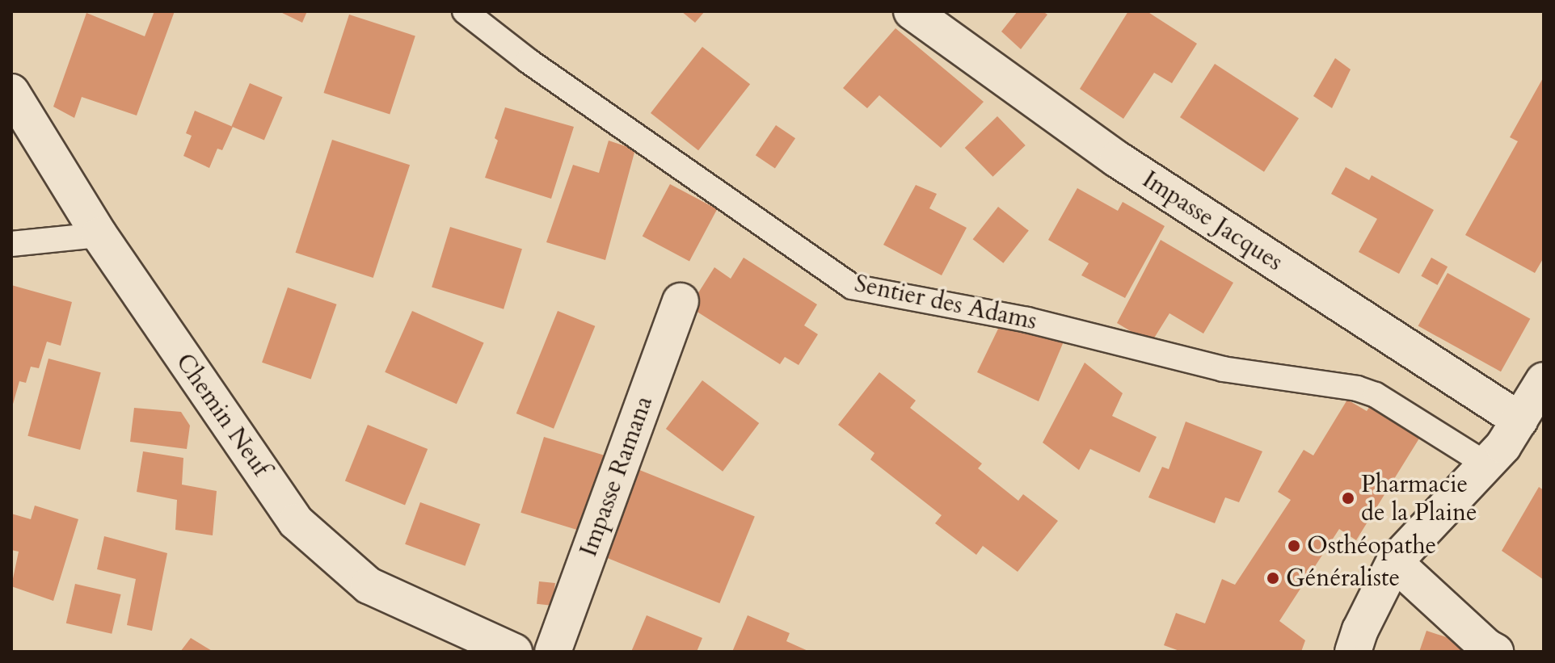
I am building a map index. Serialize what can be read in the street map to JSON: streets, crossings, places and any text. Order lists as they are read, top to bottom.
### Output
{
  "streets": {
    "street": ["Impasse Jacques", "Chemin Neuf", "Impasse Ramana"],
    "lane": ["Sentier des Adams"]
  },
  "places": ["Pharmacie de la Plaine", "Osthéopathe", "Généraliste"]
}
